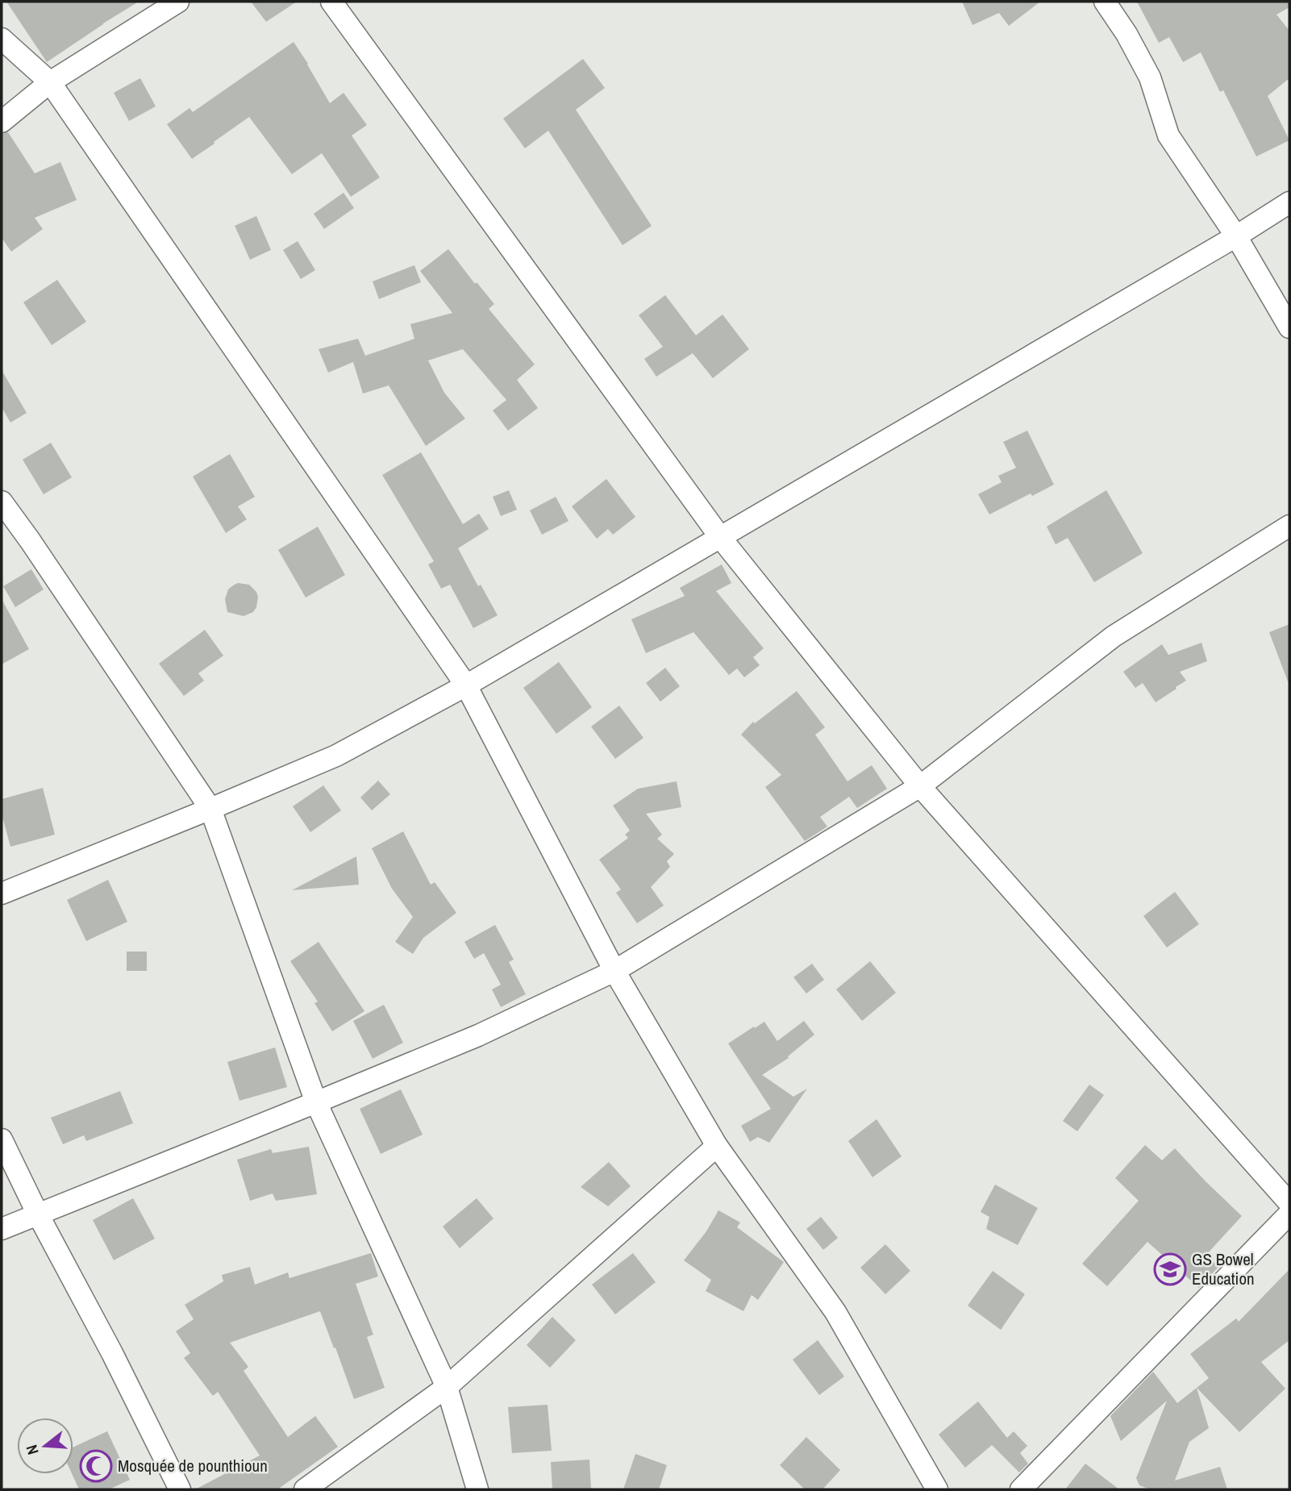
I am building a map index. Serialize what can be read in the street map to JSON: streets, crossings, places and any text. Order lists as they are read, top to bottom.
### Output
{
  "places": {
    "school or university": ["GS Bowel Education"],
    "mosque": ["Mosquée de pounthioun"]
  },
  "north": "left"
}
